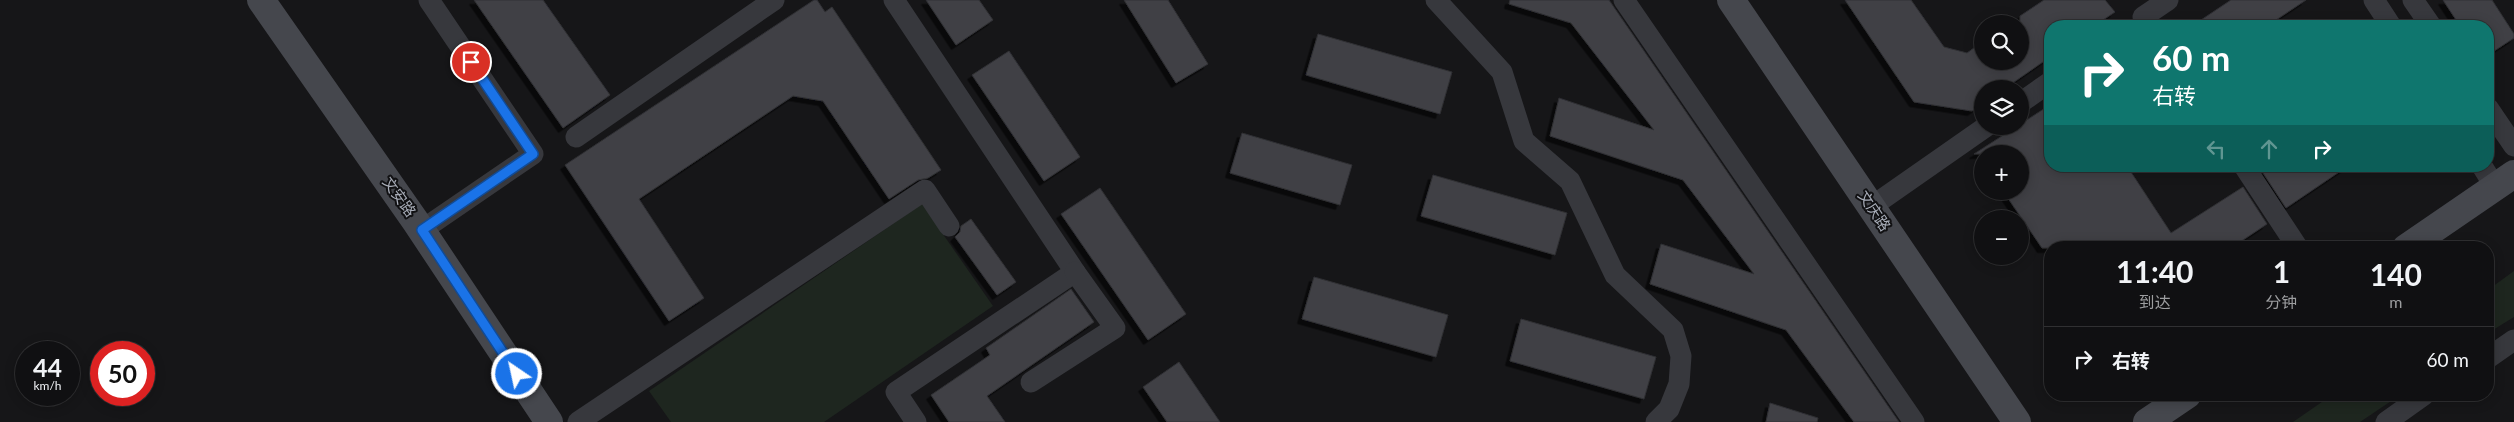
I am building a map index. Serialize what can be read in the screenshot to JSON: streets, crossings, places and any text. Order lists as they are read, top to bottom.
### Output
{
  "streets": {
    "street": ["文安路", "文庆路"]
  },
  "page": {
    "map_buttons": ["+", "−"],
    "turn": ["60 m", "右转"],
    "eta": [
      "11:40",
      "到达",
      "1",
      "分钟",
      "140",
      "m"
    ],
    "list": [
      {
        "name": "右转",
        "value": "60 m"
      }
    ],
    "speed": "44 km/h",
    "limit": "50"
  }
}
